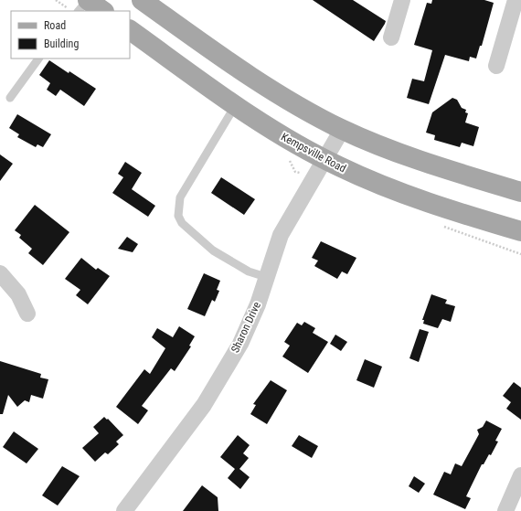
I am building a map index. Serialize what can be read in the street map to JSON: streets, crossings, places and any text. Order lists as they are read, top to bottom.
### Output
{
  "streets": {
    "main road": ["Kempsville Road"],
    "street": ["Sharon Drive"]
  },
  "crossings": [
    ["Kempsville Road", "Sharon Drive"]
  ],
  "legend": ["Road", "Building"]
}
